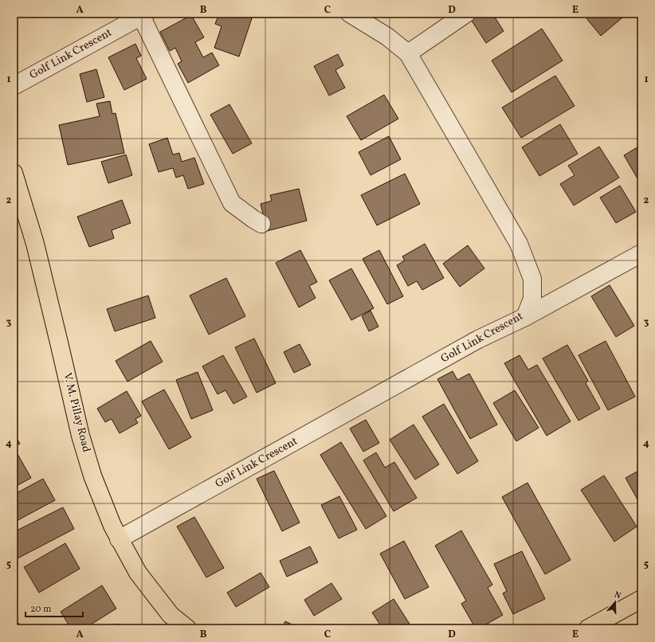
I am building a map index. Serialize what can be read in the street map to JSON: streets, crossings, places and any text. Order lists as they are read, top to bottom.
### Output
{
  "streets": {
    "main road": ["V. M. Pillay Road"],
    "street": ["Golf Link Crescent"]
  },
  "crossings": [
    ["Golf Link Crescent", "V. M. Pillay Road"]
  ],
  "scale_bar": "20 m",
  "north": "top",
  "grid": {
    "columns": [
      "A",
      "B",
      "C",
      "D",
      "E"
    ],
    "rows": [
      "1",
      "2",
      "3",
      "4",
      "5"
    ]
  }
}
